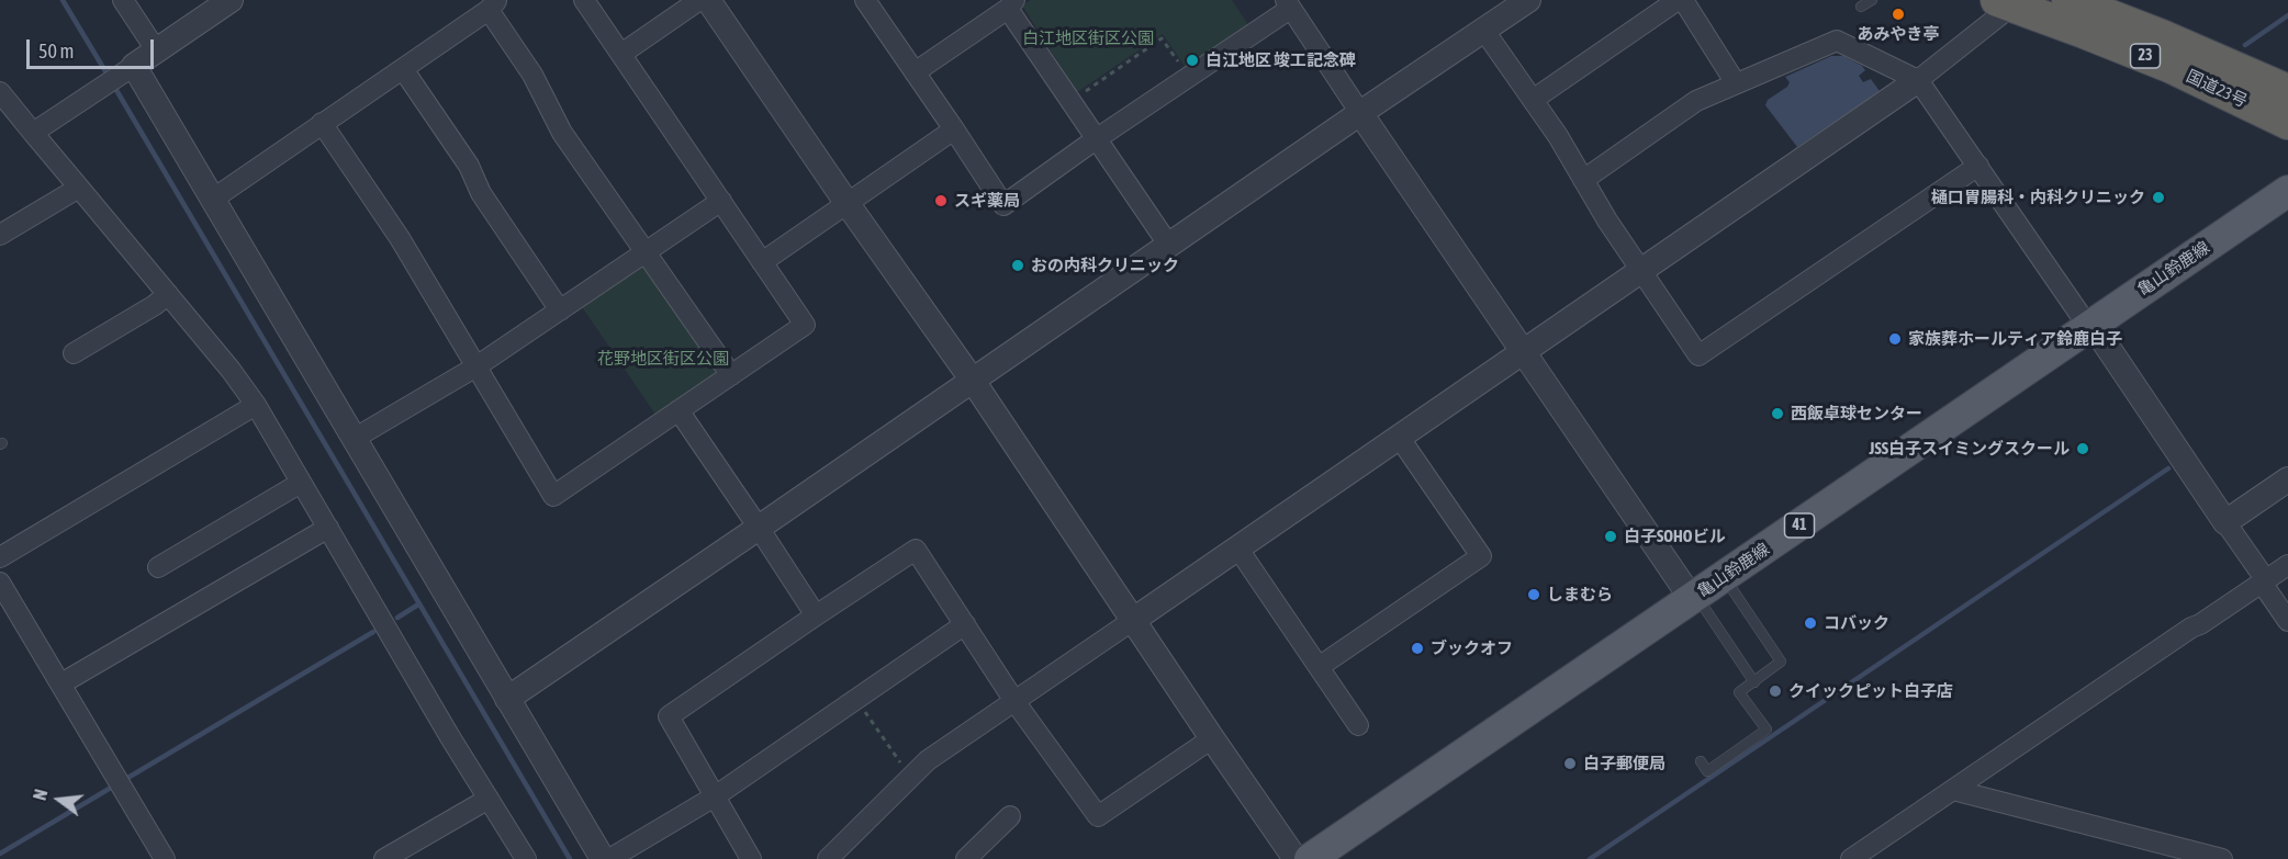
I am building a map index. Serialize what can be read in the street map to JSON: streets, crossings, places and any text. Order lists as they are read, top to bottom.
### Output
{
  "streets": {
    "highway": ["23", "国道23号"],
    "main road": ["亀山鈴鹿線", "41"]
  },
  "parks": ["白江地区街区公園", "花野地区街区公園"],
  "places": [
    "あみやき亭",
    "白江地区 竣工記念碑",
    "樋口胃腸科・内科クリニック",
    "スギ薬局",
    "おの内科クリニック",
    "家族葬ホールティア鈴鹿白子",
    "西飯卓球センター",
    "JSS白子スイミングスクール",
    "白子SOHOビル",
    "しまむら",
    "コバック",
    "ブックオフ",
    "クイックピット白子店",
    "白子郵便局"
  ],
  "scale_bar": "50 m",
  "north": "left"
}
